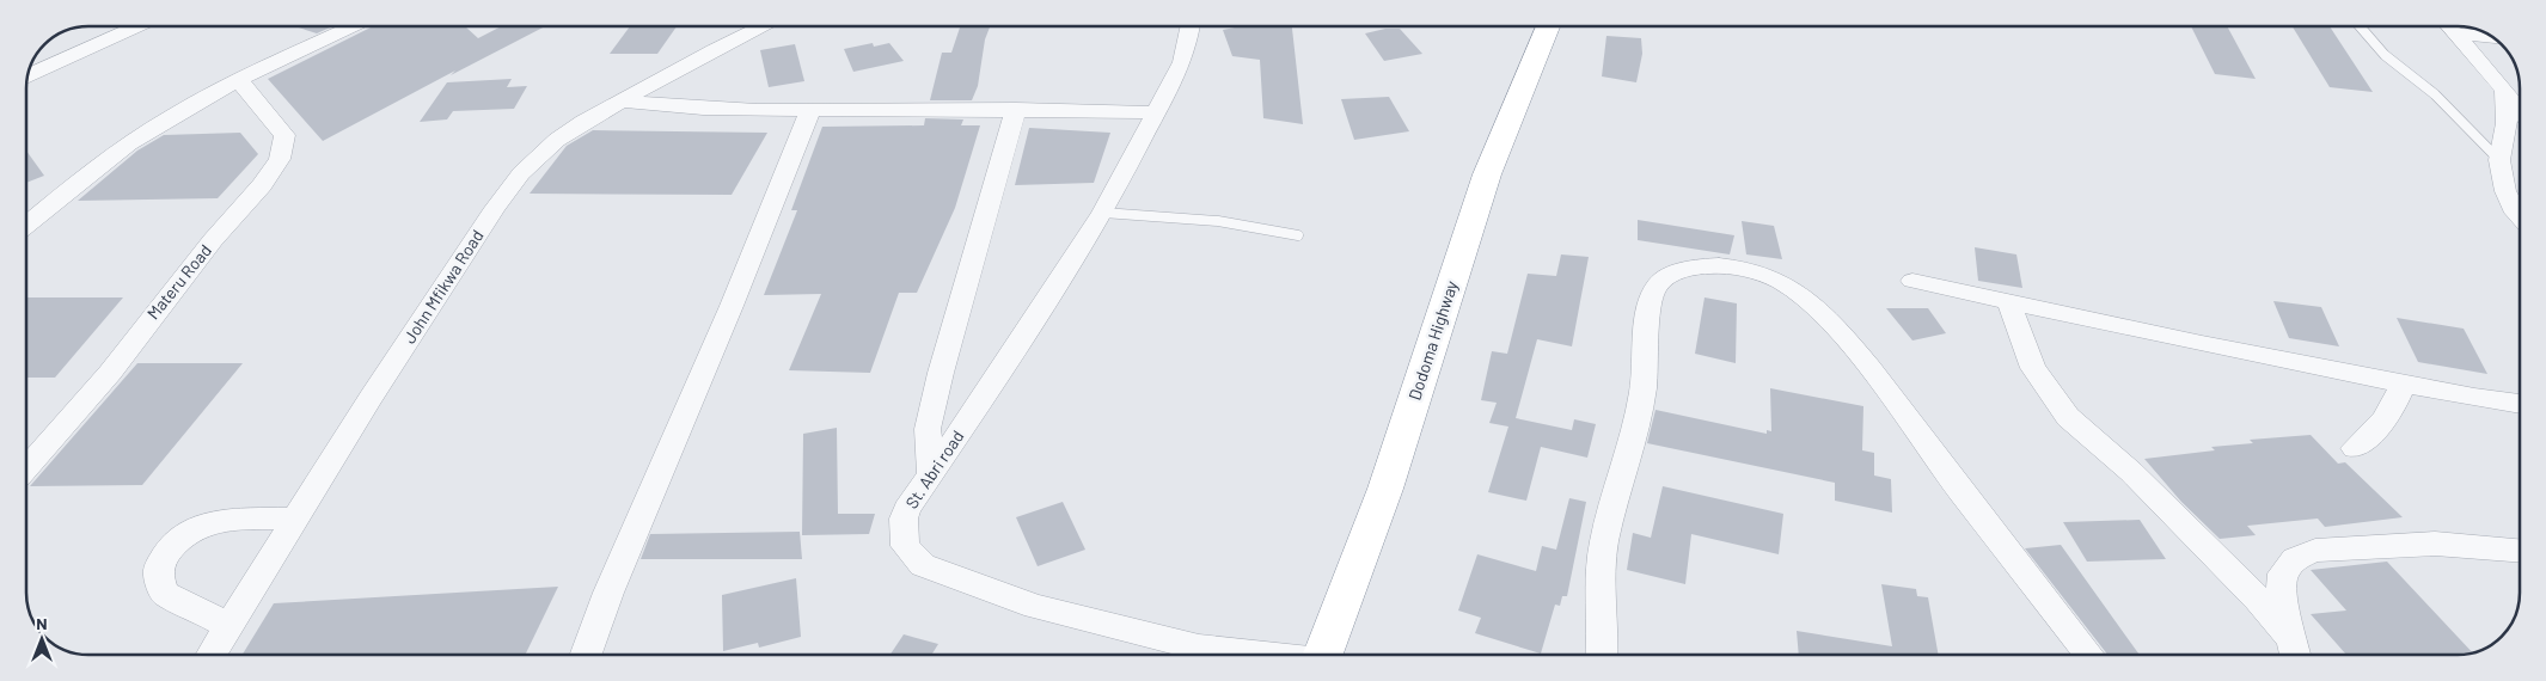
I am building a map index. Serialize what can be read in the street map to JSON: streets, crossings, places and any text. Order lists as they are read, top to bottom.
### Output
{
  "streets": {
    "highway": ["Dodoma Highway"],
    "street": ["Materu Road", "John Mfikwa Road", "St. Abri road"]
  },
  "north": "top"
}
